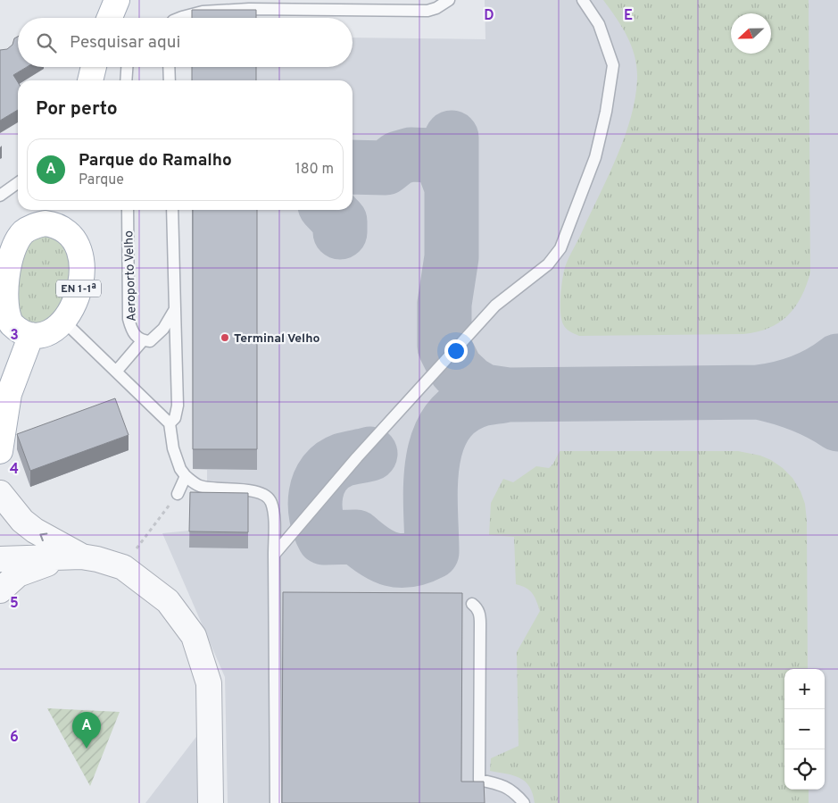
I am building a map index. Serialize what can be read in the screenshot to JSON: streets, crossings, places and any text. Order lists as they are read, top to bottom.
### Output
{
  "streets": {
    "main road": ["EN 1-1ª"],
    "lane": ["Aeroporto Velho"]
  },
  "places": ["Terminal Velho"],
  "north": "left",
  "page": {
    "search": "Pesquisar aqui",
    "heading": "Por perto",
    "list": [
      {
        "mark": "A",
        "name": "Parque do Ramalho",
        "note": "Parque",
        "value": "180 m"
      }
    ],
    "map_buttons": ["+", "−"],
    "pins": "A"
  },
  "grid": {
    "columns": ["D", "E"],
    "rows": [
      "3",
      "4",
      "5",
      "6"
    ]
  }
}
